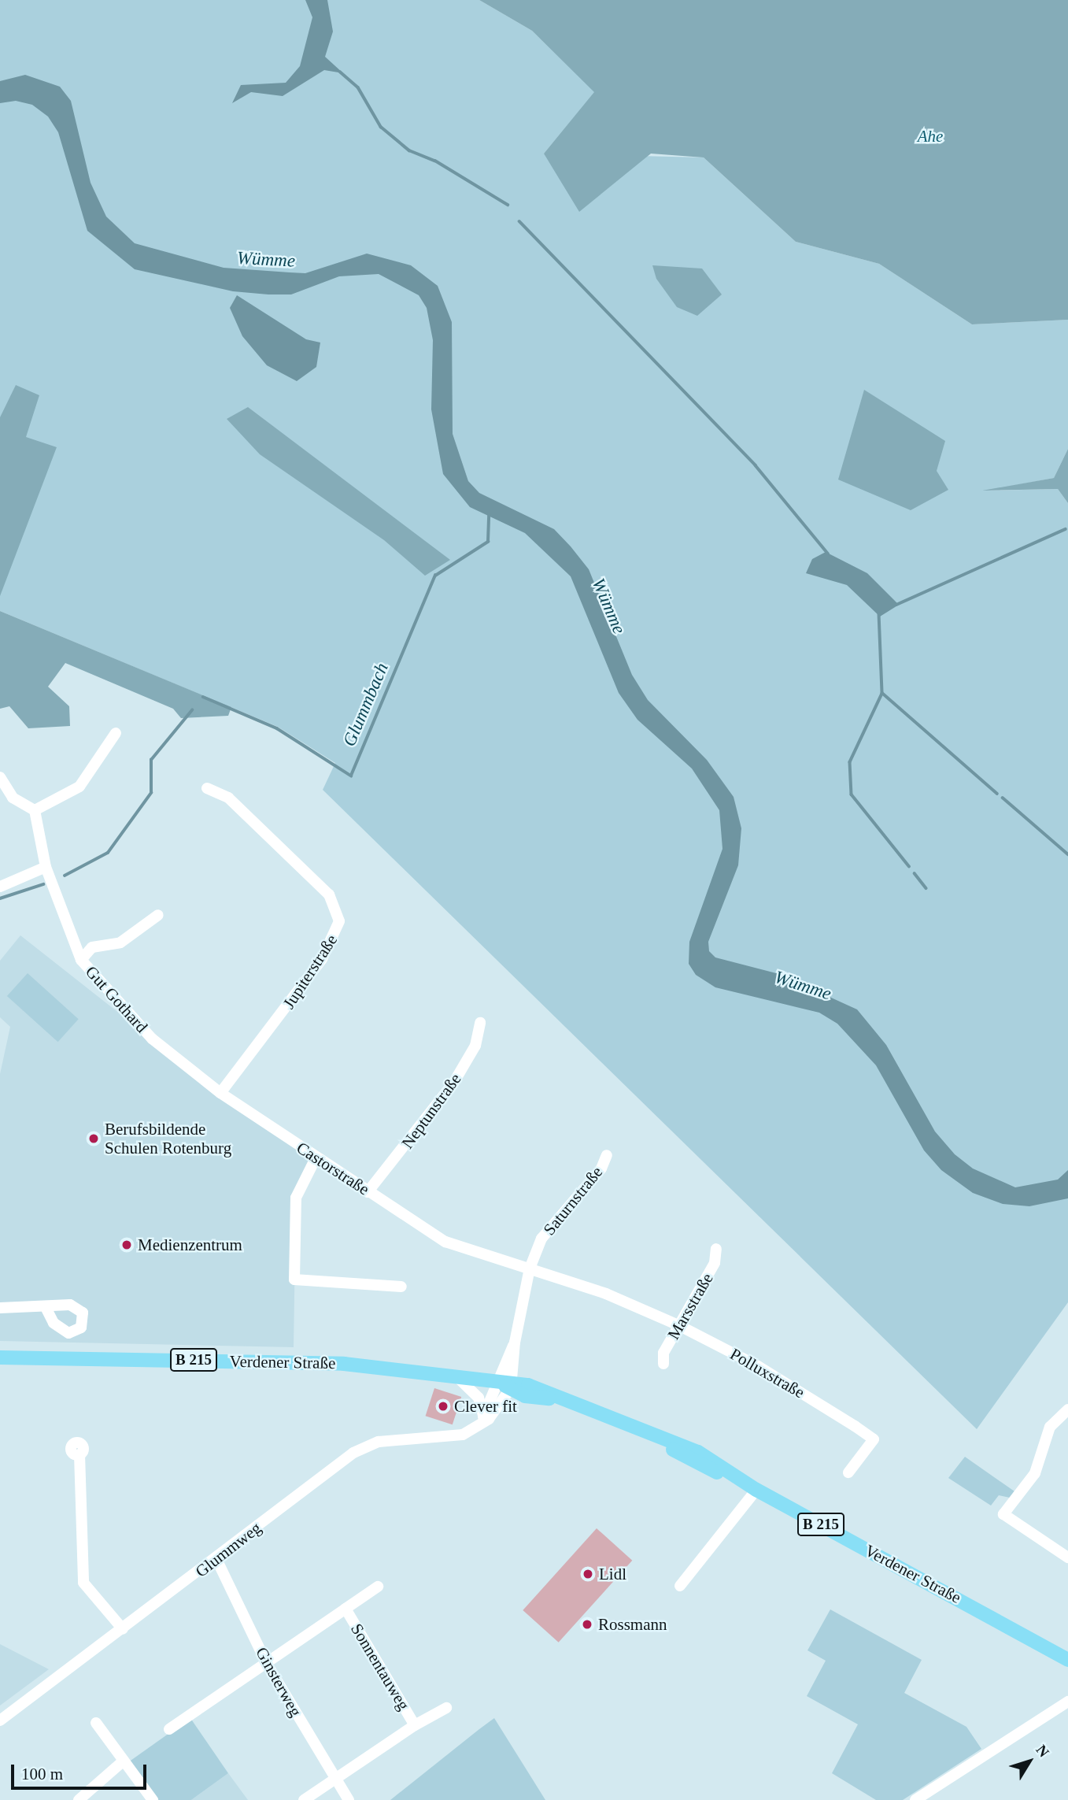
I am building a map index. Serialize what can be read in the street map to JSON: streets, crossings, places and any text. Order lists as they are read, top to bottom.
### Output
{
  "streets": {
    "main road": ["B 215", "Verdener Straße"],
    "street": [
      "Jupiterstraße",
      "Gut Gothard",
      "Neptunstraße",
      "Castorstraße",
      "Saturnstraße",
      "Marsstraße",
      "Polluxstraße",
      "Glummweg",
      "Sonnentauweg",
      "Ginsterweg"
    ]
  },
  "crossings": [
    ["Jupiterstraße", "Castorstraße"],
    ["Gut Gothard", "Castorstraße"],
    ["Neptunstraße", "Castorstraße"],
    ["Castorstraße", "Saturnstraße"],
    ["Castorstraße", "Polluxstraße"],
    ["Saturnstraße", "Verdener Straße"],
    ["Saturnstraße", "Polluxstraße"],
    ["Saturnstraße", "Glummweg"],
    ["Marsstraße", "Polluxstraße"],
    ["Verdener Straße", "Glummweg"],
    ["Glummweg", "Ginsterweg"],
    ["Sonnentauweg", "Ginsterweg"]
  ],
  "water": ["Wümme", "Glummbach"],
  "parks": ["Ahe"],
  "places": [
    "Berufsbildende Schulen Rotenburg",
    "Medienzentrum",
    "Clever fit",
    "Lidl",
    "Rossmann"
  ],
  "scale_bar": "100 m",
  "north": "top right"
}
